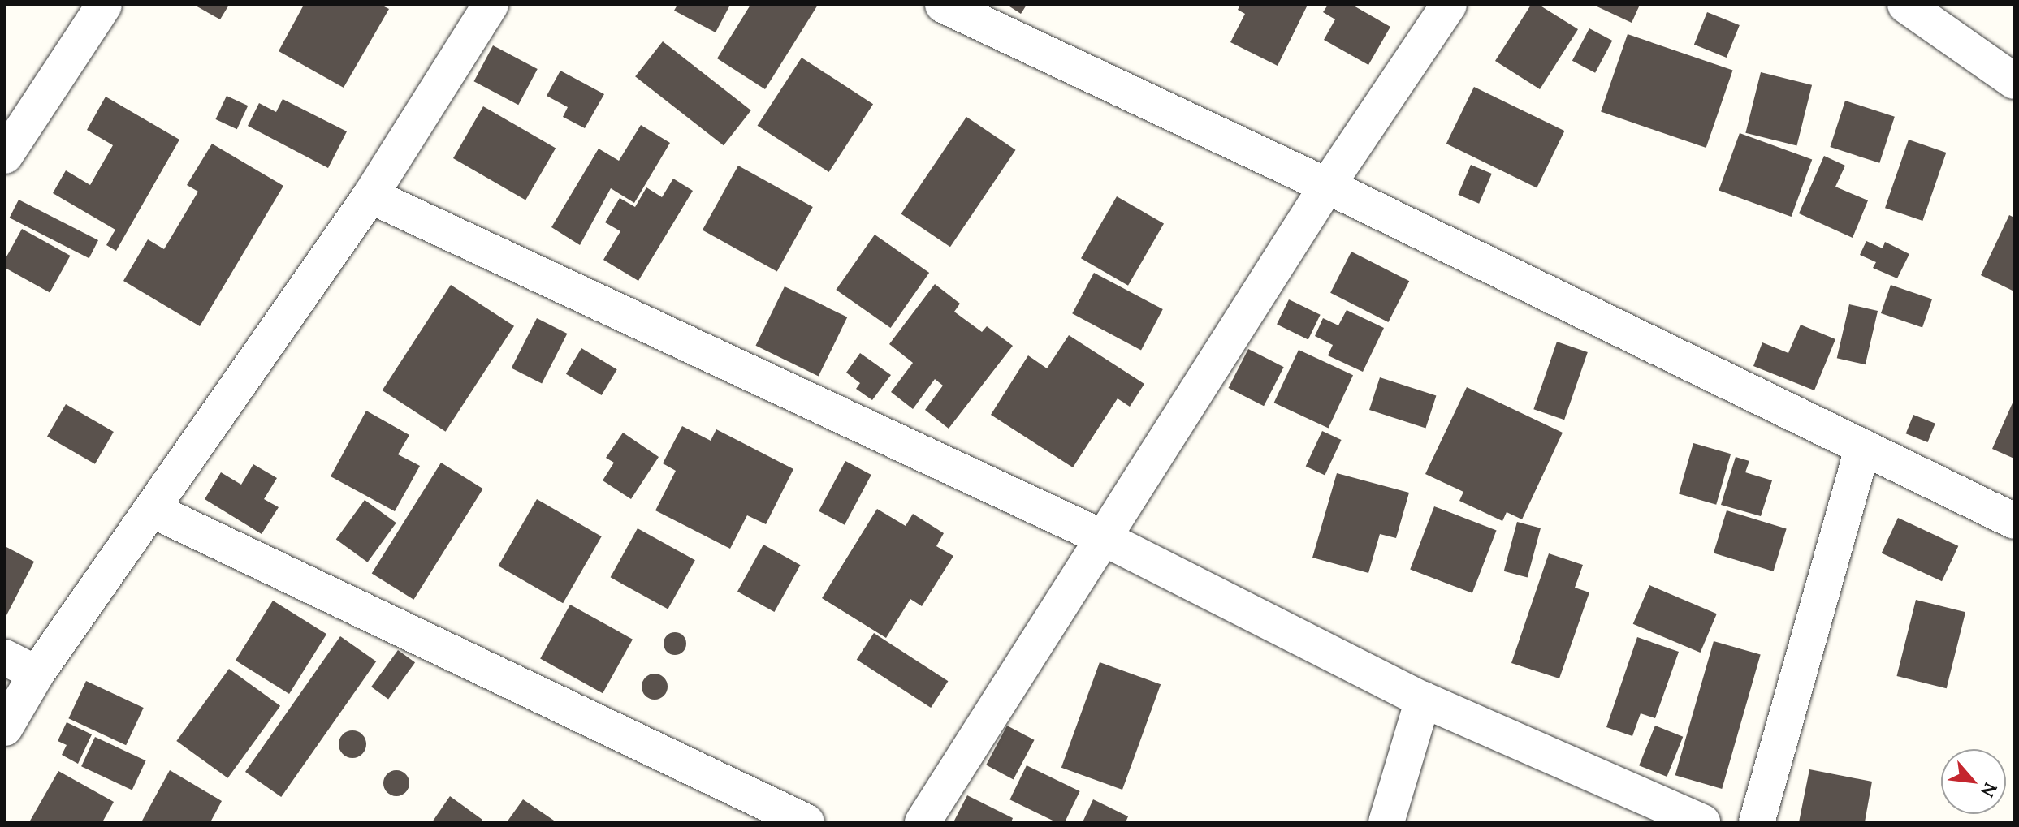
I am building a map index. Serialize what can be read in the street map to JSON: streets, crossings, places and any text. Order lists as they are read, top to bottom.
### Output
{
  "north": "bottom right"
}
